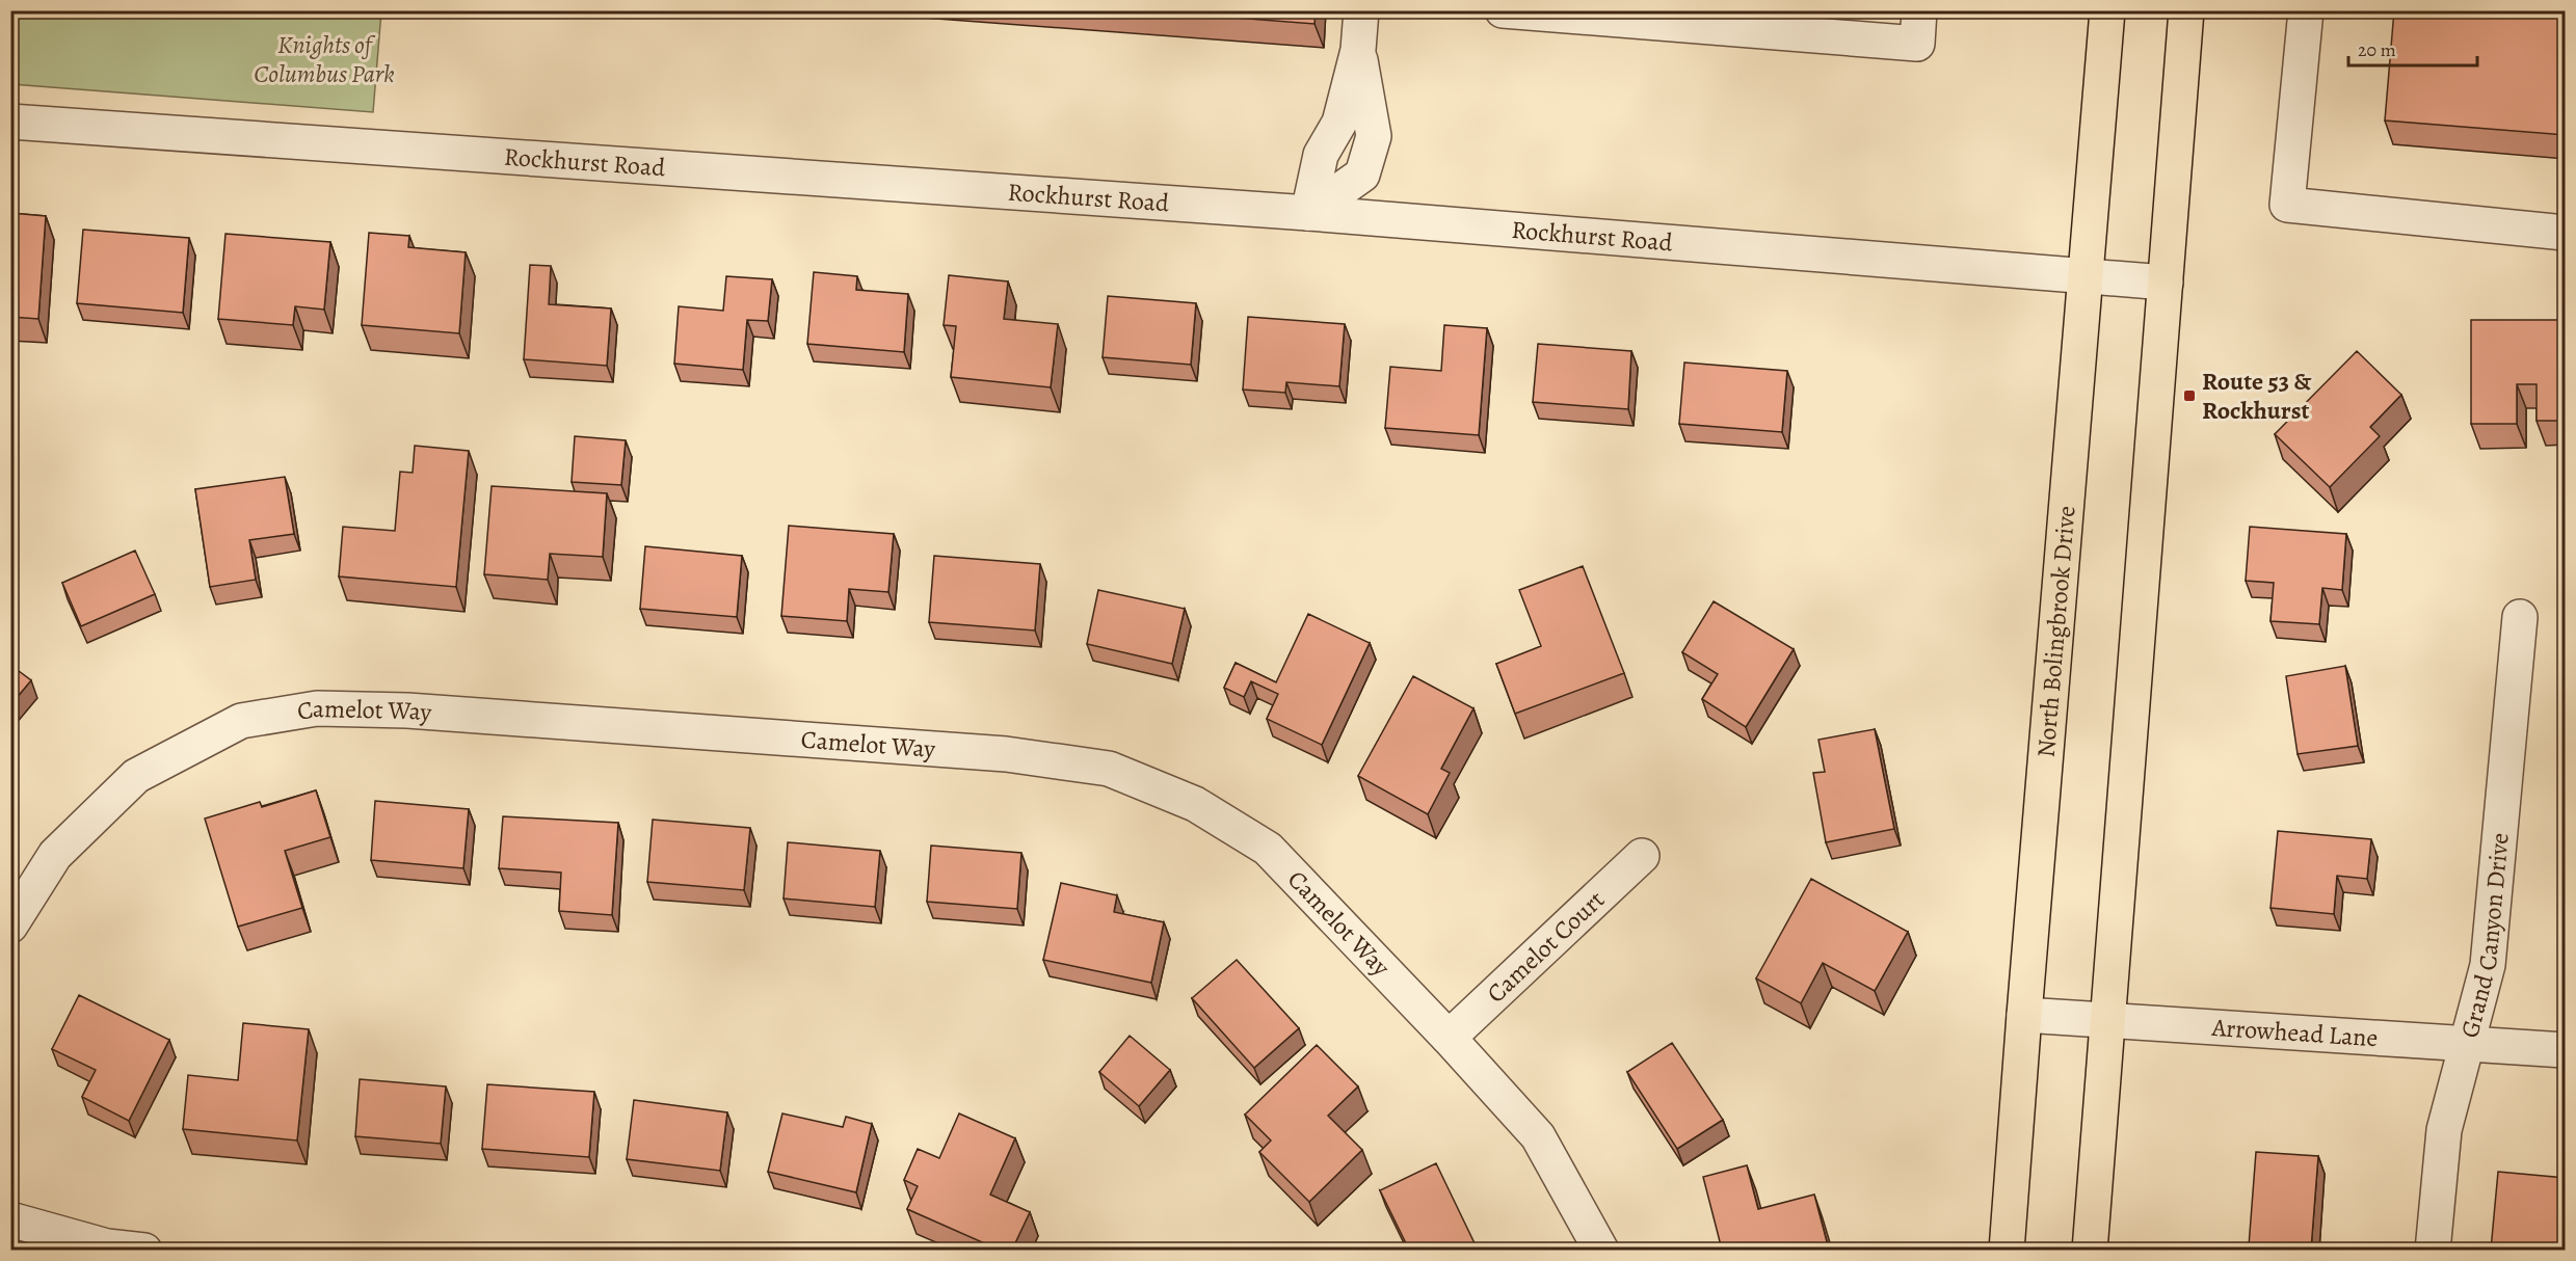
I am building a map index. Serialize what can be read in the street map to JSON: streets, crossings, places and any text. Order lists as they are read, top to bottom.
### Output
{
  "streets": {
    "main road": ["North Bolingbrook Drive"],
    "street": [
      "Rockhurst Road",
      "Camelot Way",
      "Grand Canyon Drive",
      "Camelot Court",
      "Arrowhead Lane"
    ]
  },
  "crossings": [
    ["Rockhurst Road", "North Bolingbrook Drive"],
    ["North Bolingbrook Drive", "Arrowhead Lane"],
    ["Camelot Way", "Camelot Court"],
    ["Grand Canyon Drive", "Arrowhead Lane"]
  ],
  "parks": ["Knights of Columbus Park"],
  "places": {
    "transit": ["Route 53 & Rockhurst"]
  },
  "scale_bar": "20 m"
}
